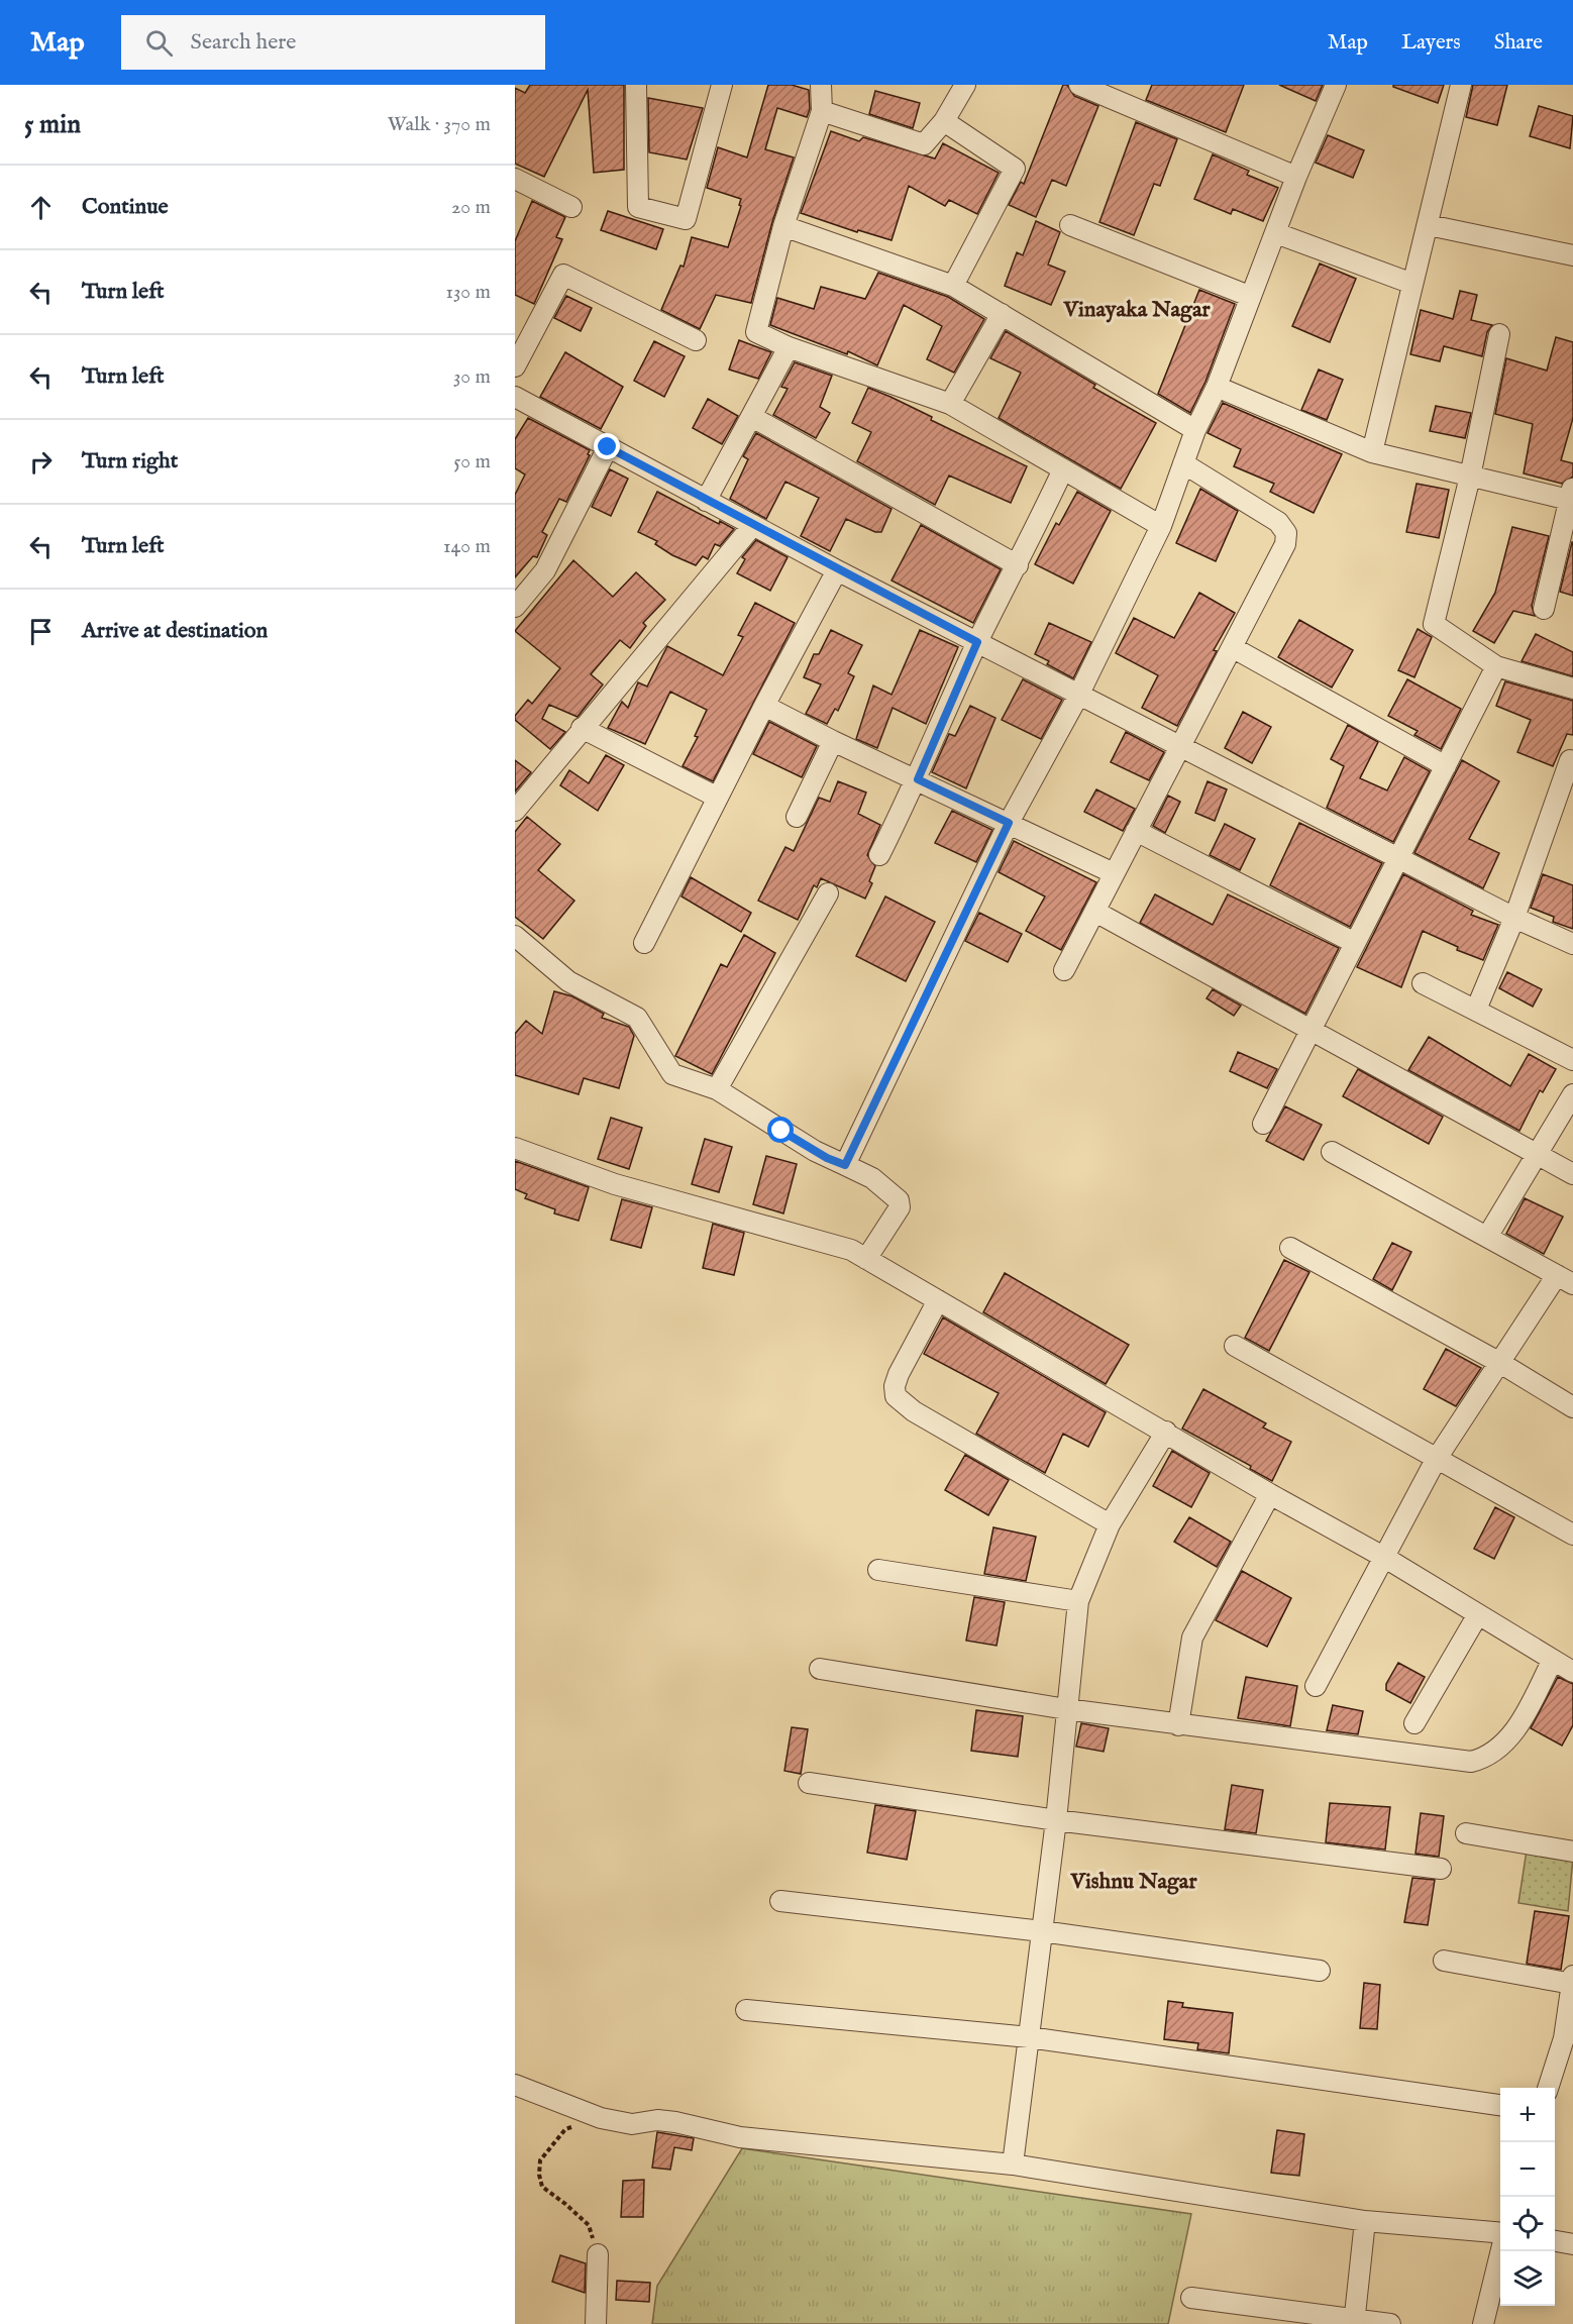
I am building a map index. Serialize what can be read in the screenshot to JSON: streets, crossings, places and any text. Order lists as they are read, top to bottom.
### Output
{
  "districts": ["Vinayaka Nagar", "Vishnu Nagar"],
  "page": {
    "header": "Map",
    "search": "Search here",
    "nav": ["Map", "Layers", "Share"],
    "heading": ["5 min", "Walk · 370 m"],
    "list": [
      ["Continue", "20 m"],
      ["Turn left", "130 m"],
      ["Turn left", "30 m"],
      ["Turn right", "50 m"],
      ["Turn left", "140 m"],
      "Arrive at destination"
    ],
    "map_buttons": ["+", "−"]
  }
}
